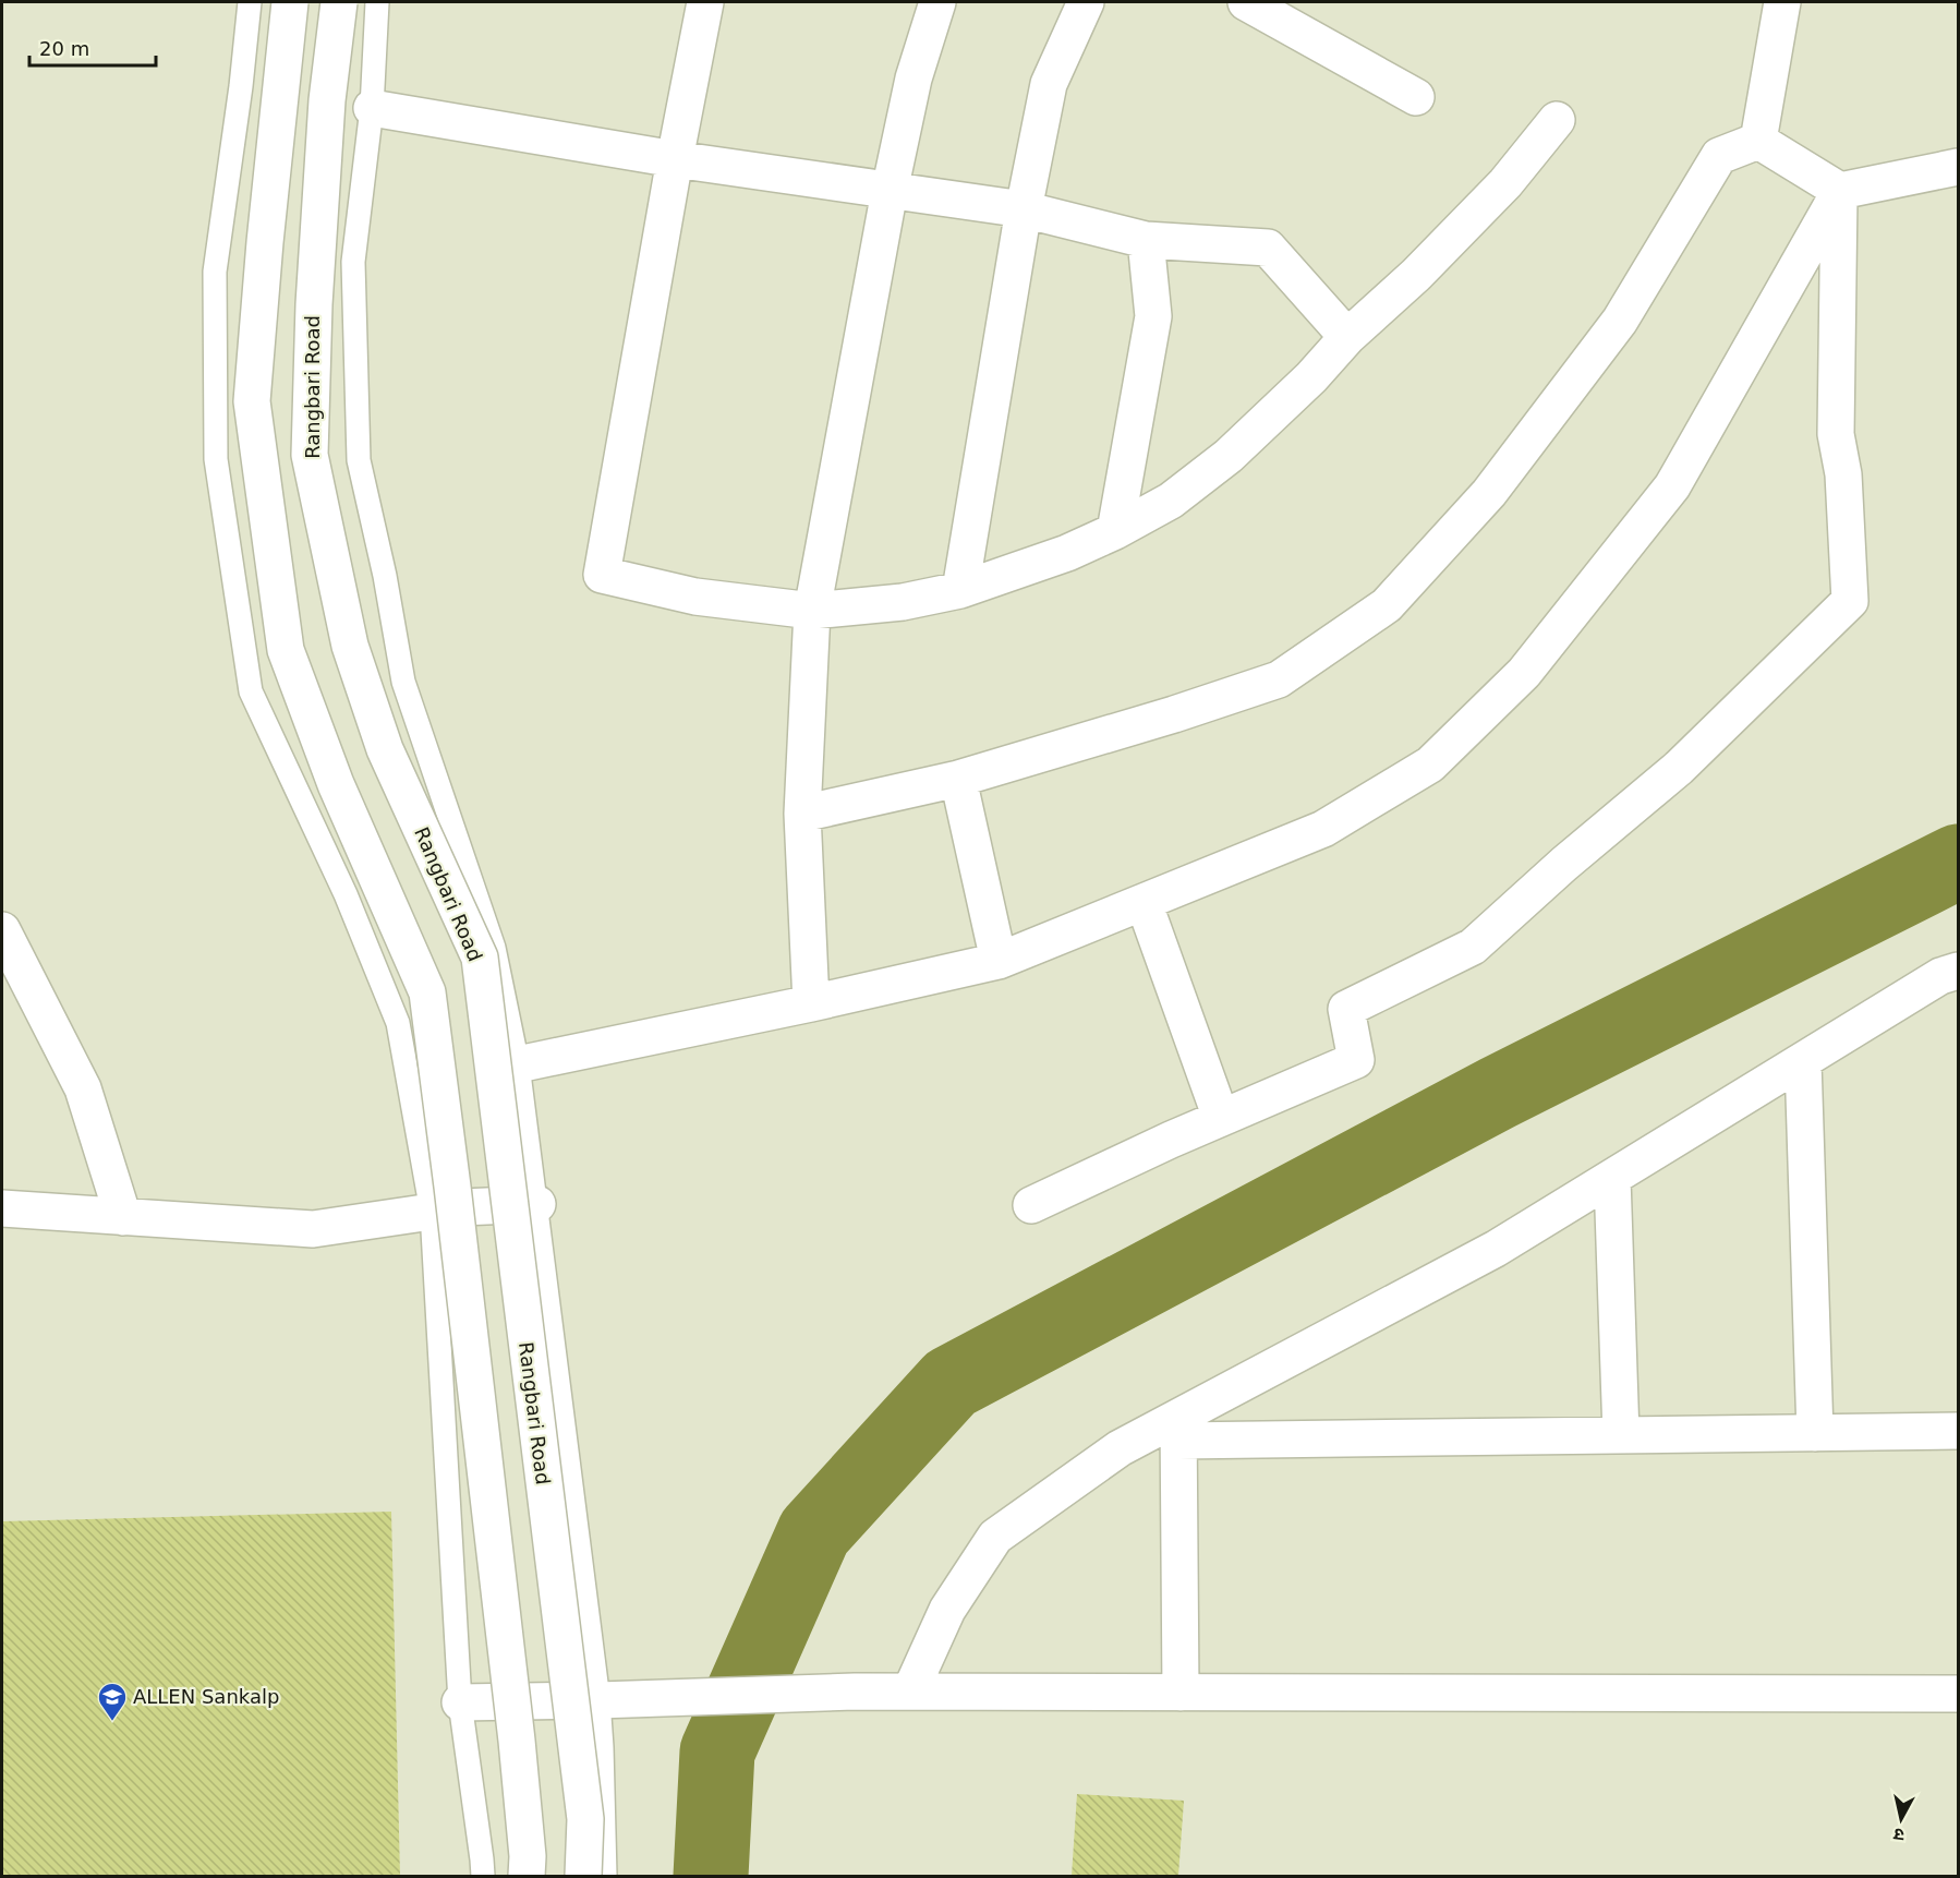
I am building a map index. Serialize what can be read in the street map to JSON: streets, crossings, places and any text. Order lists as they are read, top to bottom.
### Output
{
  "streets": {
    "street": ["Rangbari Road"]
  },
  "places": {
    "school or university": ["ALLEN Sankalp"]
  },
  "scale_bar": "20 m",
  "north": "bottom"
}
